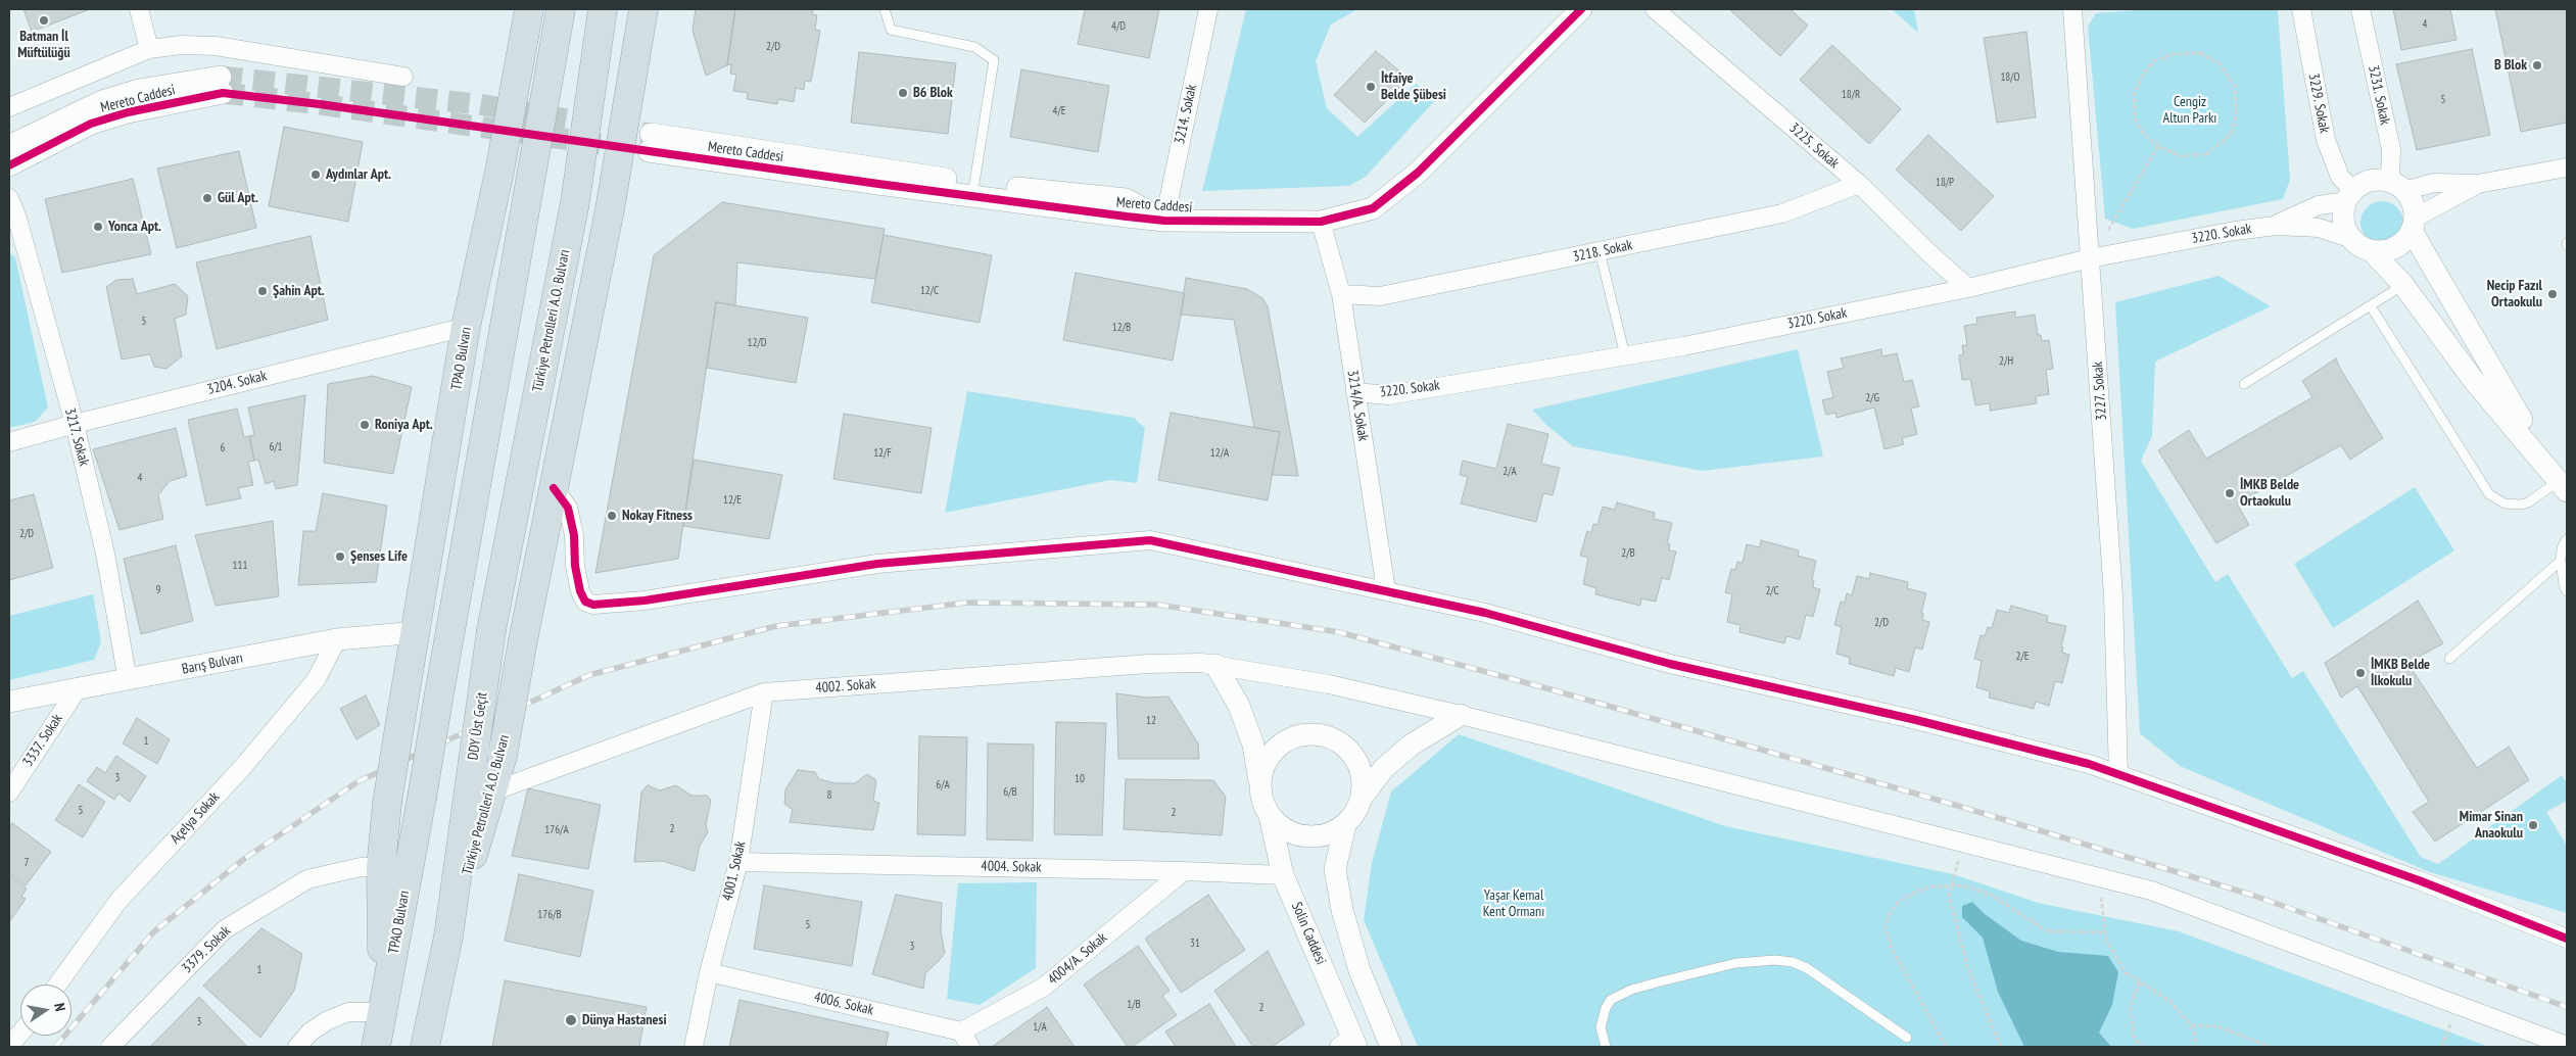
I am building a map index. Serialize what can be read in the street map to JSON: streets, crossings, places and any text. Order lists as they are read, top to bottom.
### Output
{
  "streets": {
    "highway": ["Türkiye Petrolleri A.O. Bulvarı", "TPAO Bulvarı", "DDY Üst Geçit"],
    "street": [
      "3231. Sokak",
      "Mereto Caddesi",
      "3229. Sokak",
      "3214. Sokak",
      "3225. Sokak",
      "3220. Sokak",
      "3218. Sokak",
      "3204. Sokak",
      "3227. Sokak",
      "3214/A. Sokak",
      "3217. Sokak",
      "Barış Bulvarı",
      "4002. Sokak",
      "3337. Sokak",
      "Açelya Sokak",
      "4004. Sokak",
      "4001. Sokak",
      "Solin Caddesi",
      "3379. Sokak",
      "4004/A. Sokak",
      "4006. Sokak"
    ]
  },
  "crossings": [
    ["3231. Sokak", "3229. Sokak"],
    ["Mereto Caddesi", "3214. Sokak"],
    ["Mereto Caddesi", "3214/A. Sokak"],
    ["3225. Sokak", "3220. Sokak"],
    ["3225. Sokak", "3218. Sokak"],
    ["3220. Sokak", "3227. Sokak"],
    ["3220. Sokak", "3214/A. Sokak"],
    ["3218. Sokak", "3214/A. Sokak"],
    ["Türkiye Petrolleri A.O. Bulvarı", "4002. Sokak"],
    ["Türkiye Petrolleri A.O. Bulvarı", "DDY Üst Geçit"],
    ["TPAO Bulvarı", "3204. Sokak"],
    ["TPAO Bulvarı", "Barış Bulvarı"],
    ["TPAO Bulvarı", "3379. Sokak"],
    ["3204. Sokak", "3217. Sokak"],
    ["3217. Sokak", "Barış Bulvarı"],
    ["Barış Bulvarı", "3337. Sokak"],
    ["Barış Bulvarı", "Açelya Sokak"],
    ["4002. Sokak", "4001. Sokak"],
    ["4004. Sokak", "4001. Sokak"],
    ["4004. Sokak", "Solin Caddesi"],
    ["4004. Sokak", "4004/A. Sokak"],
    ["4001. Sokak", "4006. Sokak"],
    ["4004/A. Sokak", "4006. Sokak"]
  ],
  "parks": ["Cengiz Altun Parkı", "Yaşar Kemal Kent Ormanı"],
  "places": [
    "Batman İl Müftülüğü",
    "B Blok",
    "İtfaiye Belde Şübesi",
    "B6 Blok",
    "Aydınlar Apt.",
    "Gül Apt.",
    "Yonca Apt.",
    "Şahin Apt.",
    "Necip Fazıl Ortaokulu",
    "Roniya Apt.",
    "İMKB Belde Ortaokulu",
    "Nokay Fitness",
    "Şenses Life",
    "İMKB Belde İlkokulu",
    "Mimar Sinan Anaokulu",
    "Dünya Hastanesi"
  ],
  "house_numbers": [
    "4",
    "4/D",
    "2/D",
    "18/O",
    "18/R",
    "5",
    "4/E",
    "18/P",
    "12/C",
    "5",
    "12/B",
    "12/D",
    "2/H",
    "2/G",
    "6/1",
    "6",
    "12/F",
    "12/A",
    "2/A",
    "4",
    "12/E",
    "2/D",
    "2/B",
    "111",
    "9",
    "2/C",
    "2/D",
    "2/E",
    "12",
    "1",
    "3",
    "10",
    "6/A",
    "6/B",
    "8",
    "5",
    "2",
    "2",
    "176/A",
    "7",
    "176/B",
    "5",
    "31",
    "3",
    "1",
    "1/B",
    "2",
    "3",
    "1/A"
  ],
  "north": "right"
}
